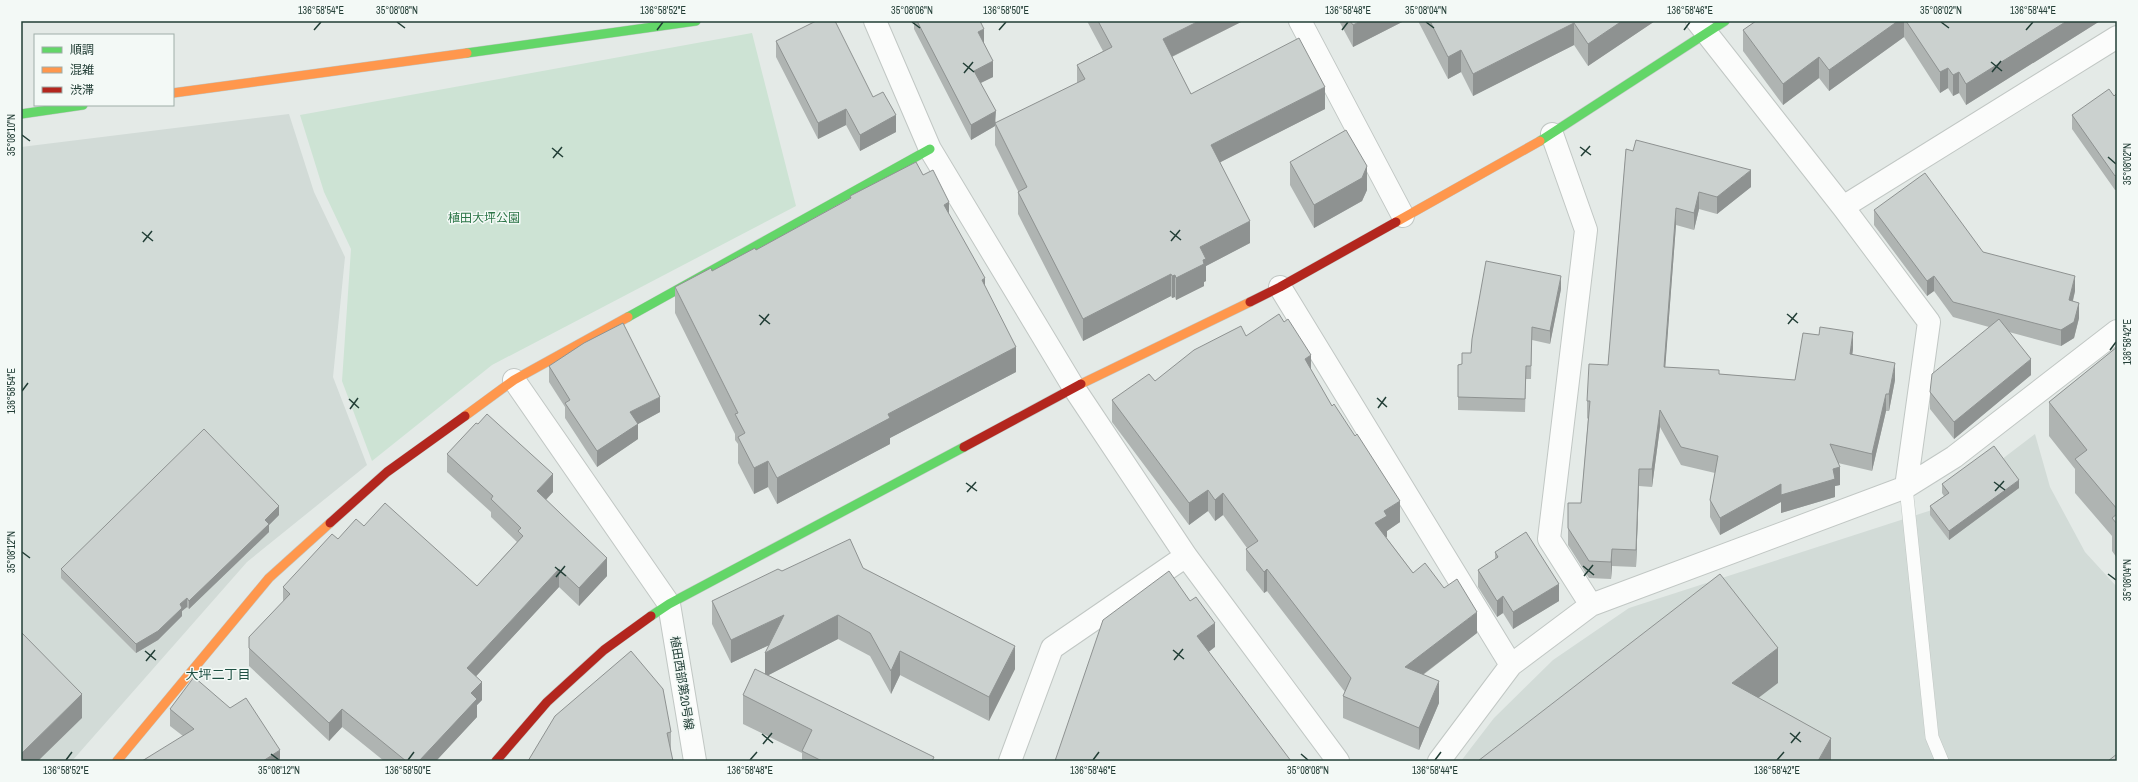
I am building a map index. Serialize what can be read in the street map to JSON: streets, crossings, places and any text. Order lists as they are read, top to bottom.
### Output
{
  "streets": {
    "street": ["植田西部第20号線"]
  },
  "districts": ["大坪二丁目"],
  "parks": ["植田大坪公園"],
  "legend": ["順調", "混雑", "渋滞"],
  "coordinates": [
    "136°58'54\"E",
    "35°08'08\"N",
    "136°58'52\"E",
    "35°08'06\"N",
    "136°58'50\"E",
    "136°58'48\"E",
    "35°08'04\"N",
    "136°58'46\"E",
    "35°08'02\"N",
    "136°58'44\"E",
    "35°08'10\"N",
    "136°58'42\"E",
    "35°08'12\"N"
  ]
}
